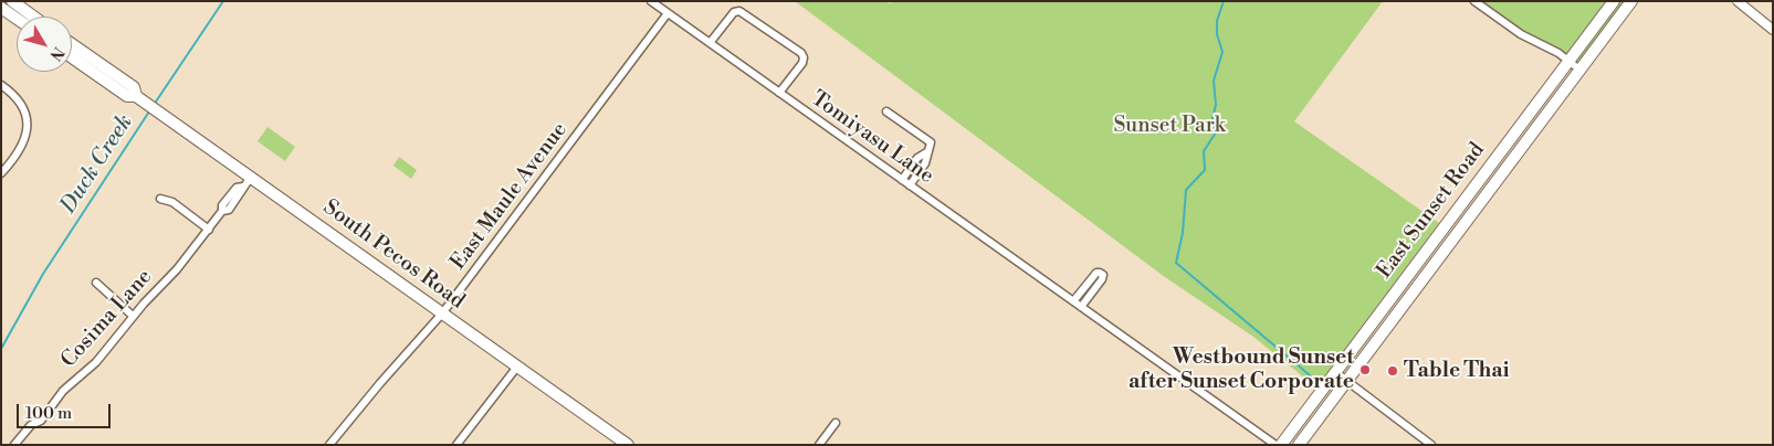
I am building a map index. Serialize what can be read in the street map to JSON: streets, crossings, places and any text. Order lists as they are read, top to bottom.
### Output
{
  "streets": {
    "main road": ["East Sunset Road", "South Pecos Road"],
    "street": ["Tomiyasu Lane", "East Maule Avenue", "Cosima Lane"]
  },
  "crossings": [
    ["Tomiyasu Lane", "East Maule Avenue"],
    ["East Maule Avenue", "South Pecos Road"],
    ["South Pecos Road", "Cosima Lane"]
  ],
  "water": ["Duck Creek"],
  "parks": ["Sunset Park"],
  "places": ["Westbound Sunset after Sunset Corporate", "Table Thai"],
  "scale_bar": "100 m",
  "north": "bottom right"
}
